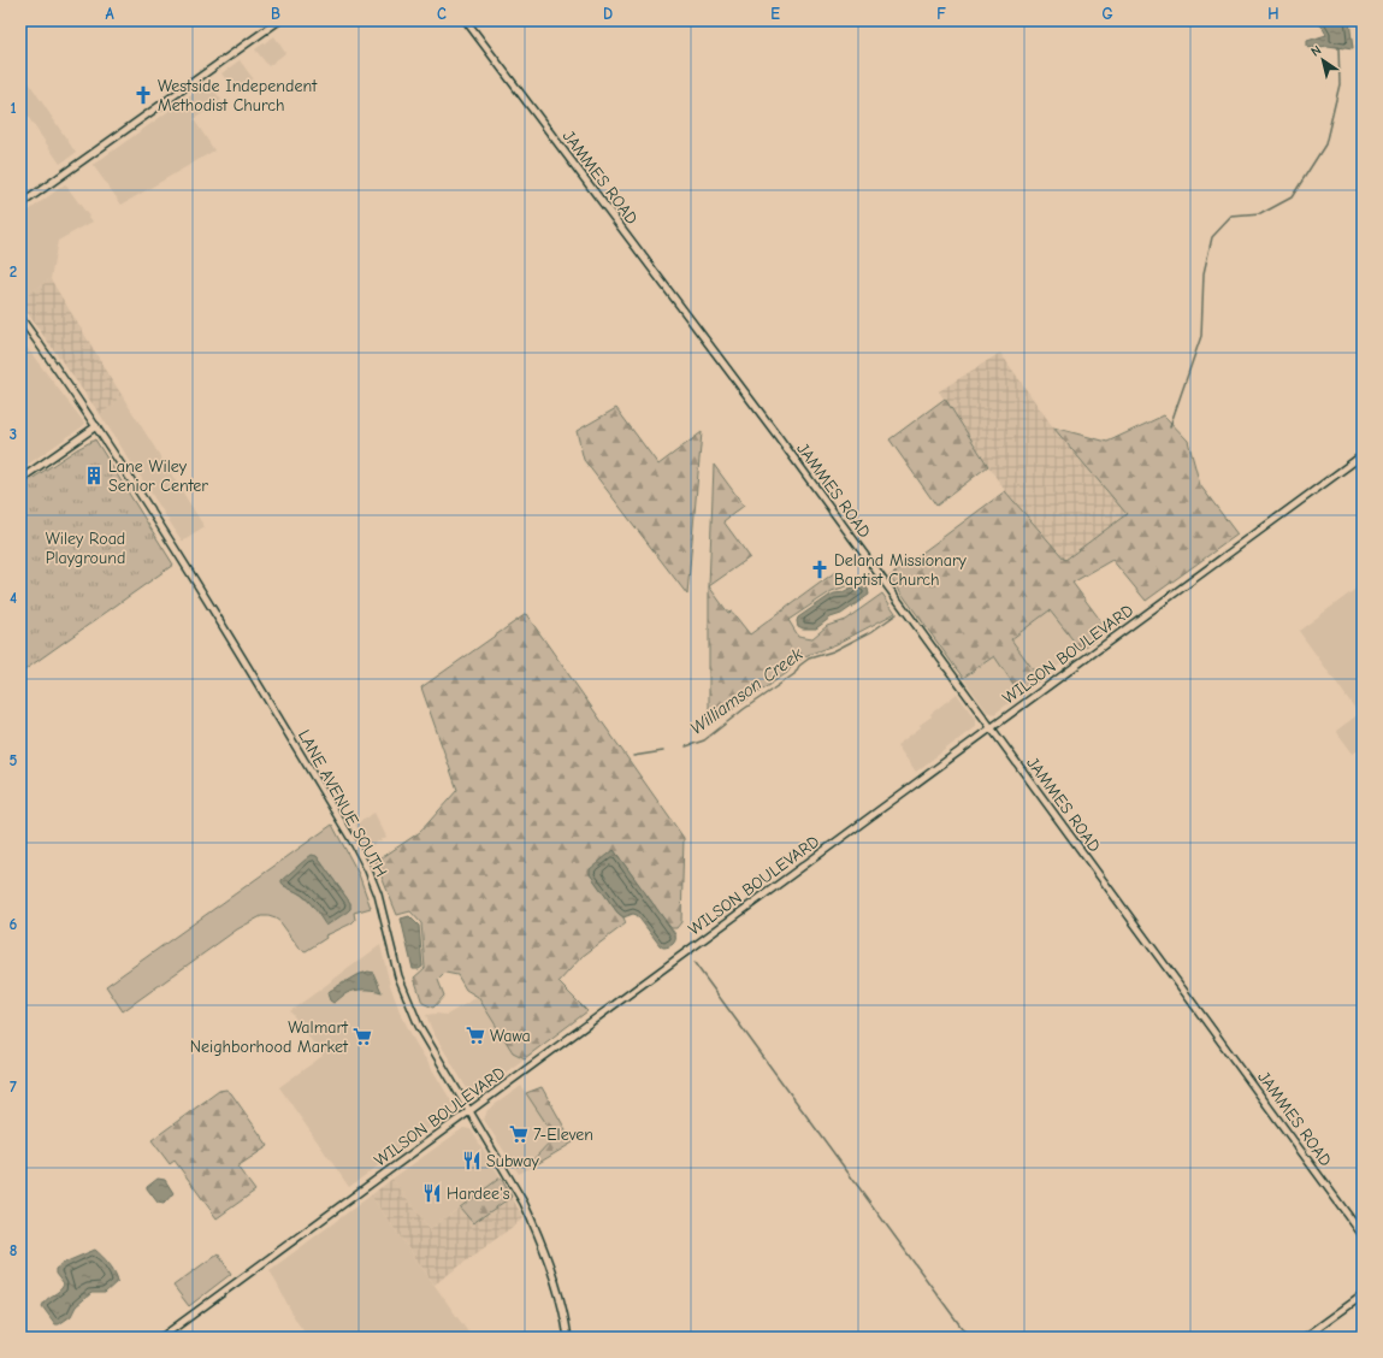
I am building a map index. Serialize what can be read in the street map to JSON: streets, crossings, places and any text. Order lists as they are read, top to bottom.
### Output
{
  "streets": {
    "main road": ["JAMMES ROAD", "WILSON BOULEVARD", "LANE AVENUE SOUTH"]
  },
  "crossings": [
    ["JAMMES ROAD", "WILSON BOULEVARD"],
    ["WILSON BOULEVARD", "LANE AVENUE SOUTH"]
  ],
  "water": ["Williamson Creek"],
  "parks": ["Wiley Road Playground"],
  "places": {
    "church": ["Westside Independent Methodist Church", "Deland Missionary Baptist Church"],
    "building": ["Lane Wiley Senior Center"],
    "supermarket": ["Wawa", "Walmart Neighborhood Market", "7-Eleven"],
    "restaurant": ["Subway", "Hardee's"]
  },
  "north": "top left",
  "grid": {
    "columns": [
      "A",
      "B",
      "C",
      "D",
      "E",
      "F",
      "G",
      "H"
    ],
    "rows": [
      "1",
      "2",
      "3",
      "4",
      "5",
      "6",
      "7",
      "8"
    ]
  }
}
